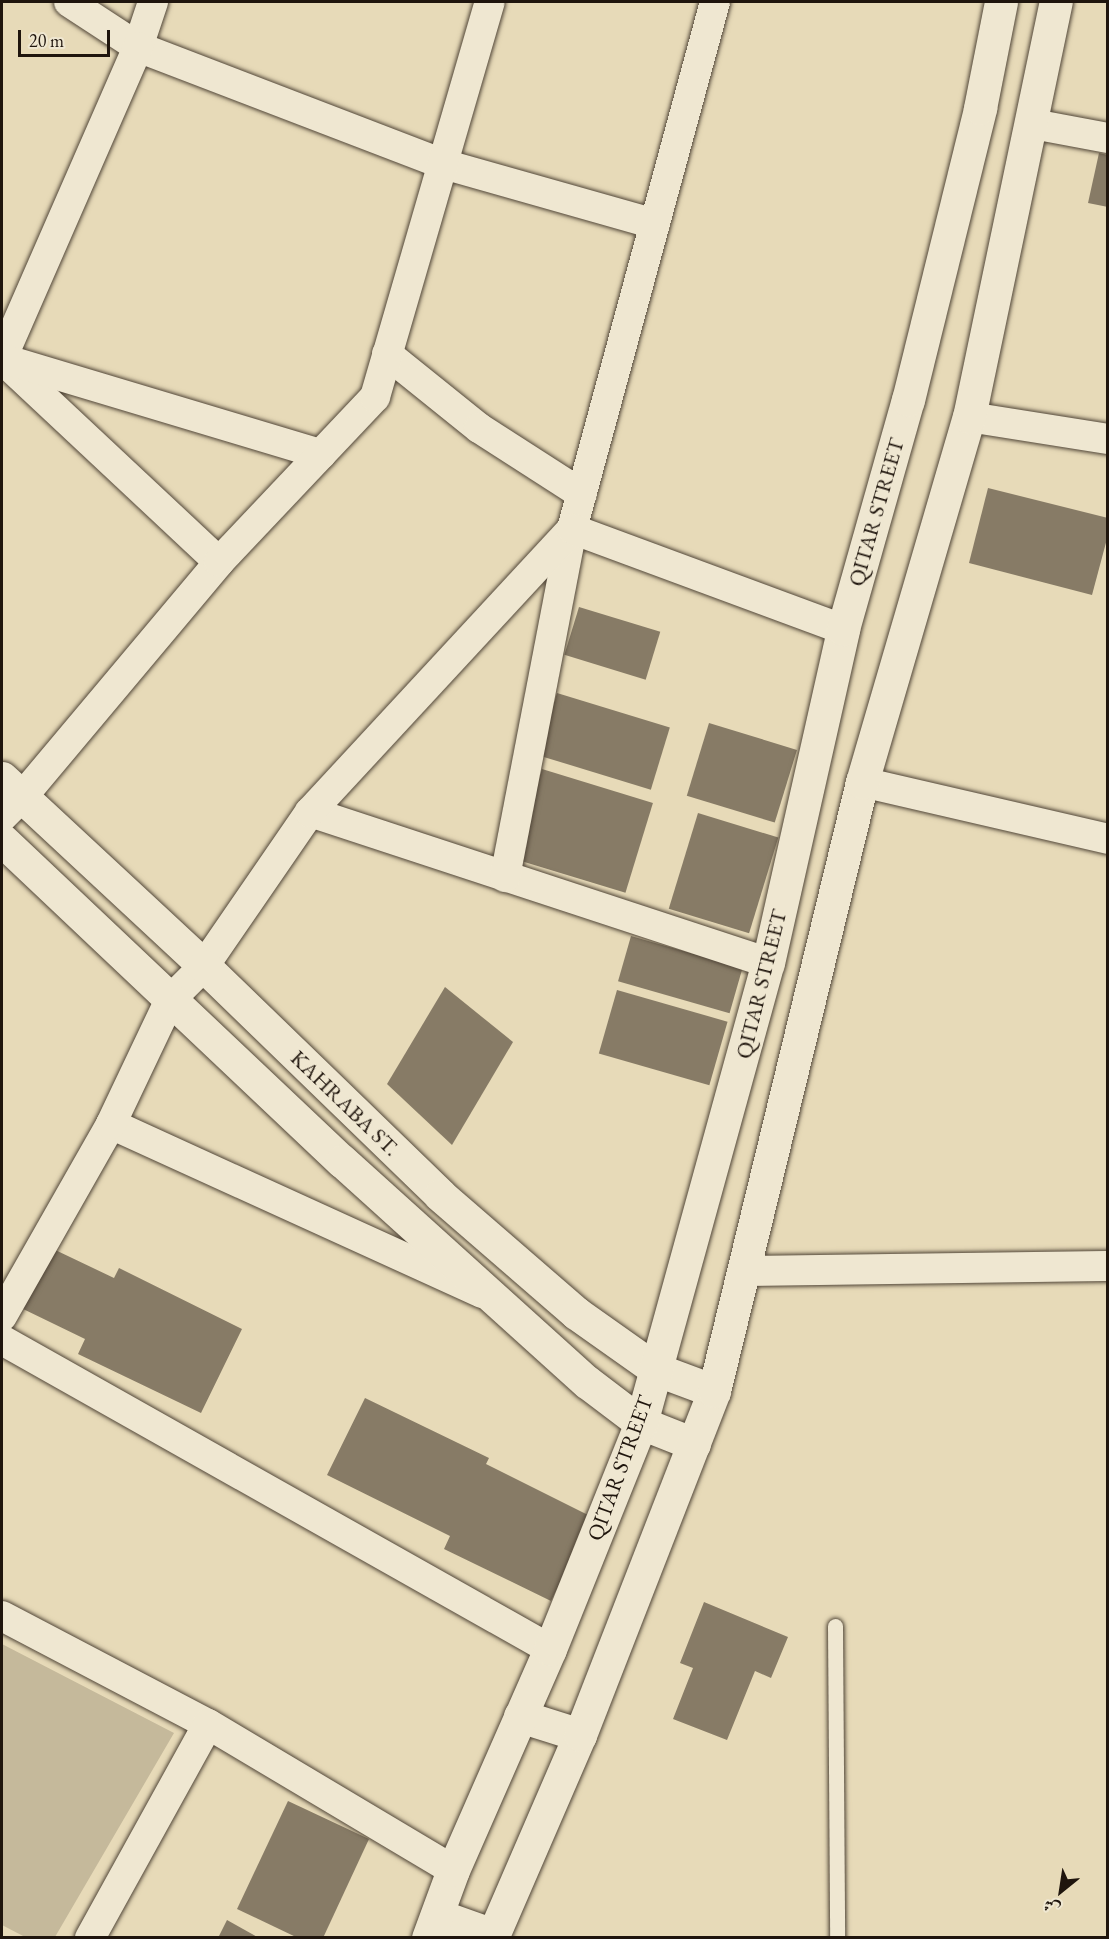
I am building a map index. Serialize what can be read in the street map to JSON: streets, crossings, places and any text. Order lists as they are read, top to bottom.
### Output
{
  "streets": {
    "main road": ["QITAR STREET", "KAHRABA ST."]
  },
  "crossings": [
    ["QITAR STREET", "KAHRABA ST."]
  ],
  "scale_bar": "20 m",
  "north": "bottom left"
}
